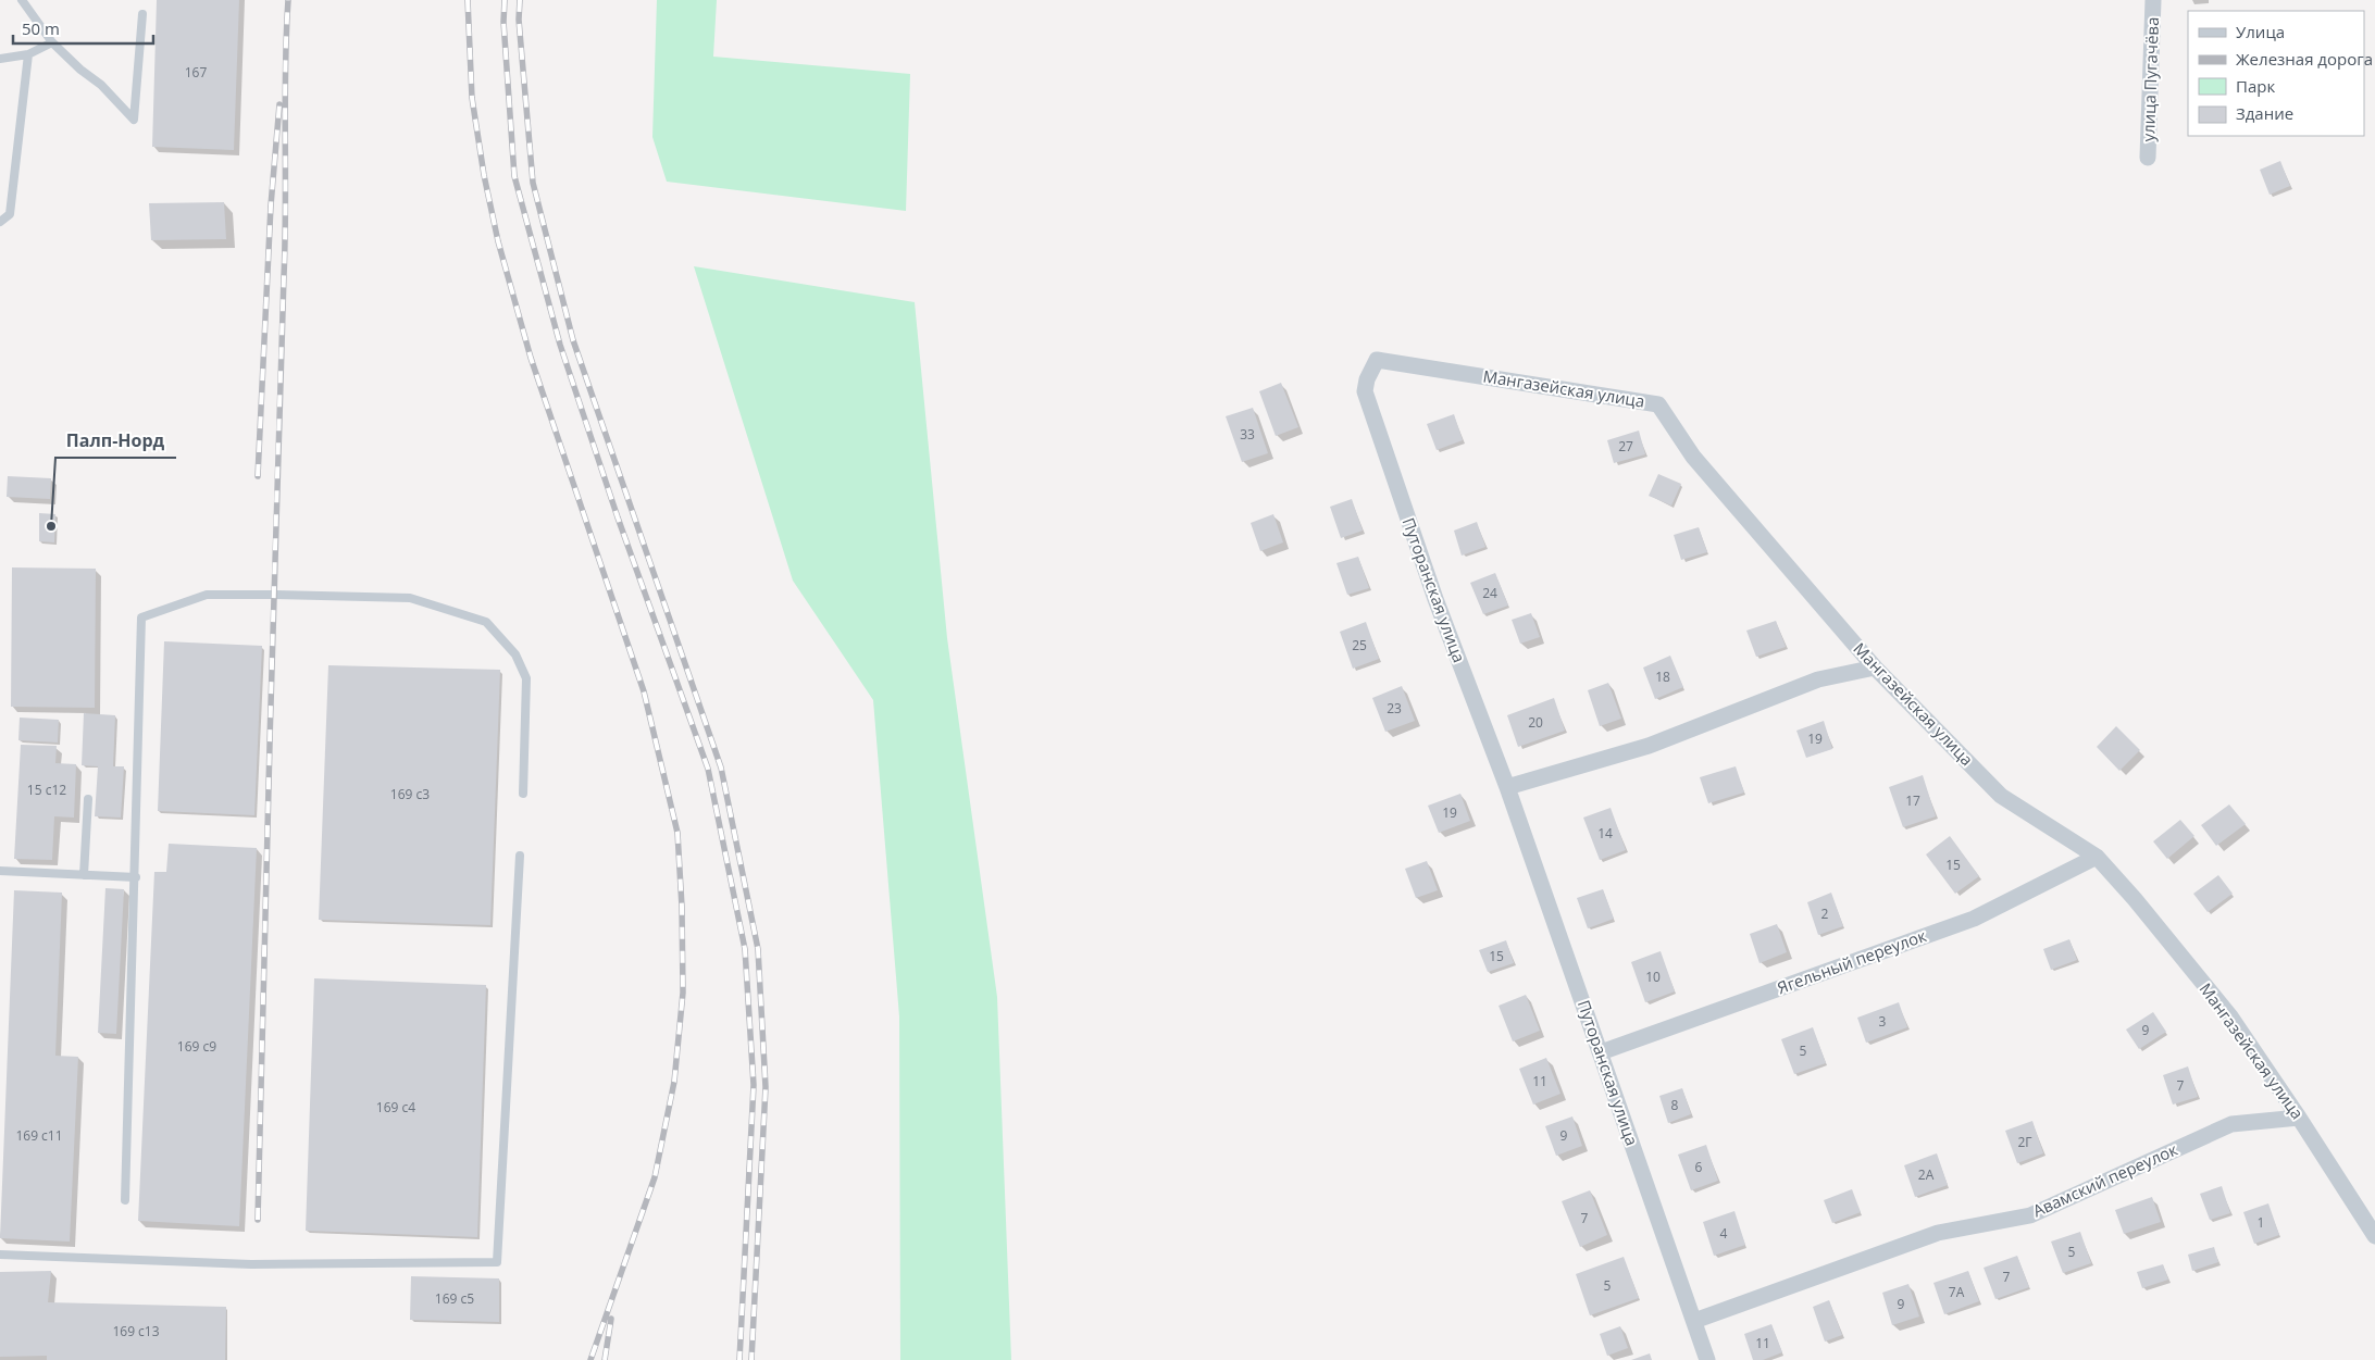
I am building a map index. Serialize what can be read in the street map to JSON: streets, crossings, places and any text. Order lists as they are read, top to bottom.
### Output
{
  "streets": {
    "street": [
      "улица Пугачёва",
      "Мангазейская улица",
      "Путоранская улица",
      "Ягельный переулок",
      "Авамский переулок"
    ]
  },
  "crossings": [
    ["Мангазейская улица", "Путоранская улица"],
    ["Мангазейская улица", "Ягельный переулок"],
    ["Мангазейская улица", "Авамский переулок"],
    ["Путоранская улица", "Ягельный переулок"],
    ["Путоранская улица", "Авамский переулок"]
  ],
  "places": ["Палп-Норд"],
  "house_numbers": [
    "167",
    "33",
    "27",
    "24",
    "25",
    "18",
    "23",
    "20",
    "19",
    "15 с12",
    "169 с3",
    "17",
    "19",
    "14",
    "15",
    "2",
    "15",
    "10",
    "3",
    "9",
    "169 с9",
    "5",
    "11",
    "7",
    "8",
    "169 с4",
    "169 с11",
    "9",
    "2Г",
    "6",
    "2А",
    "7",
    "1",
    "4",
    "5",
    "7",
    "5",
    "7А",
    "169 с5",
    "9",
    "169 с13",
    "11"
  ],
  "legend": [
    "Улица",
    "Железная дорога",
    "Парк",
    "Здание"
  ],
  "scale_bar": "50 m"
}
